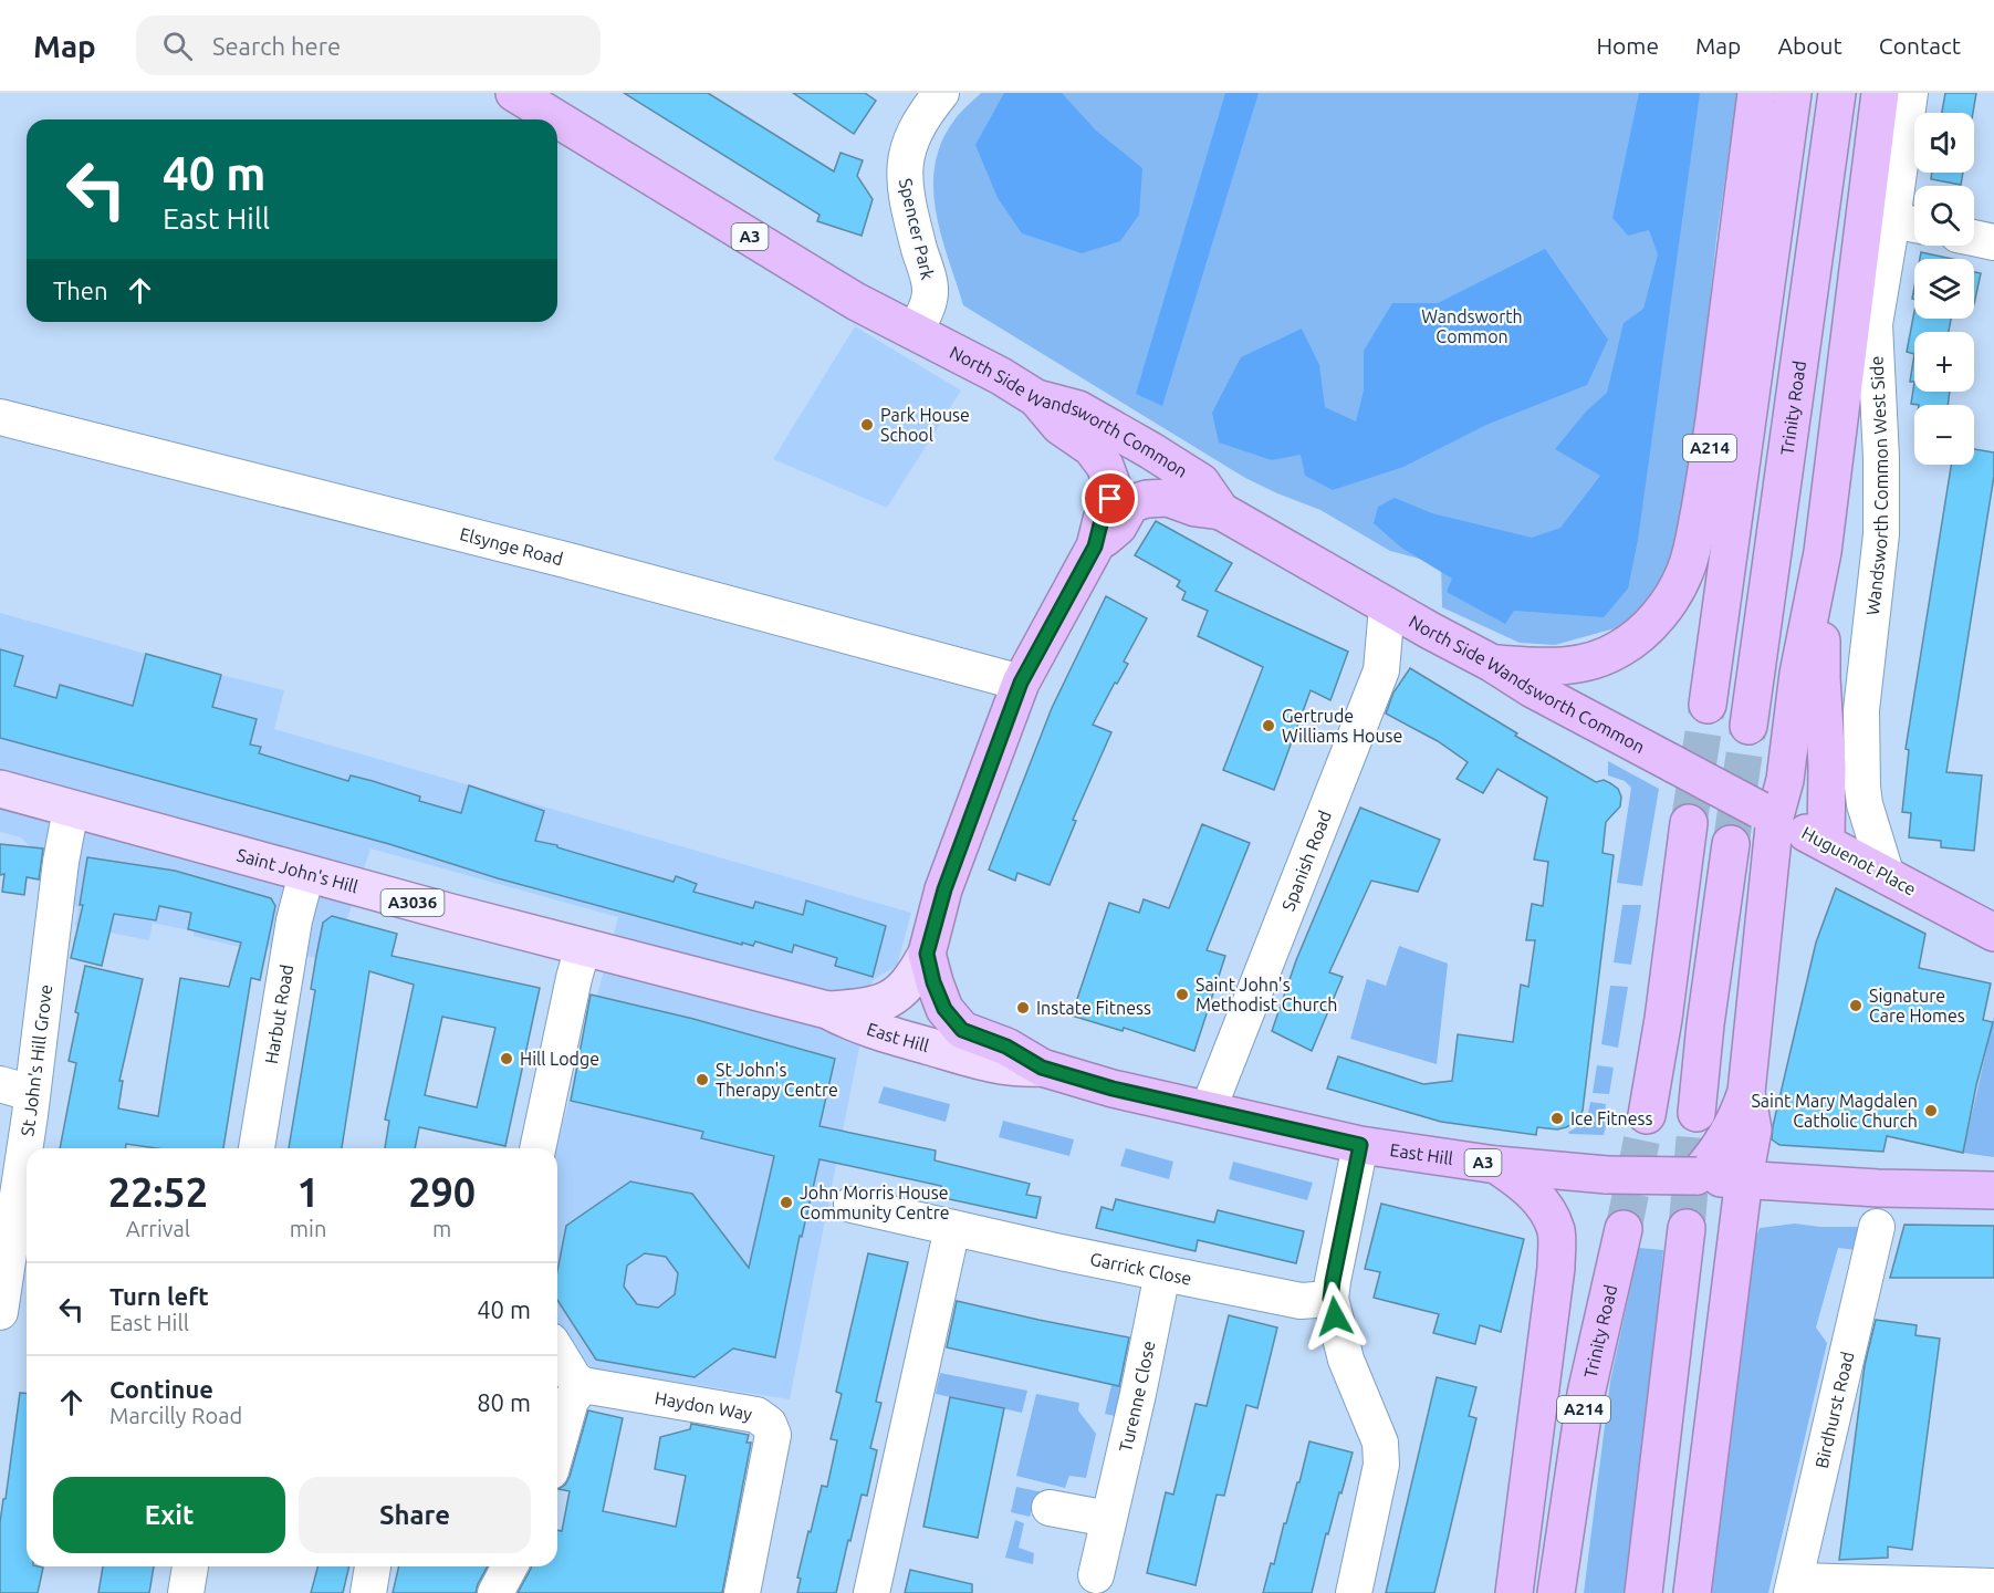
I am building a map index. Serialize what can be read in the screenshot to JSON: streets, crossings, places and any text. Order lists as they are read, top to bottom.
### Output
{
  "streets": {
    "highway": [
      "A3",
      "Trinity Road",
      "North Side Wandsworth Common",
      "A214",
      "Huguenot Place",
      "East Hill"
    ],
    "main road": ["Saint John's Hill", "A3036"],
    "street": [
      "Spencer Park",
      "Wandsworth Common West Side",
      "Elsynge Road",
      "Spanish Road",
      "Harbut Road",
      "St John's Hill Grove",
      "Garrick Close",
      "Turenne Close",
      "Haydon Way",
      "Birdhurst Road"
    ]
  },
  "crossings": [
    ["Spencer Park", "North Side Wandsworth Common"],
    ["A3", "North Side Wandsworth Common"],
    ["A3", "Elsynge Road"],
    ["A3", "A3036"],
    ["A3", "East Hill"],
    ["North Side Wandsworth Common", "A214"],
    ["North Side Wandsworth Common", "Spanish Road"],
    ["North Side Wandsworth Common", "Huguenot Place"],
    ["A214", "East Hill"],
    ["Wandsworth Common West Side", "Huguenot Place"],
    ["Spanish Road", "East Hill"],
    ["Saint John's Hill", "A3036"],
    ["Saint John's Hill", "Harbut Road"],
    ["Saint John's Hill", "East Hill"],
    ["Saint John's Hill", "St John's Hill Grove"],
    ["A3036", "East Hill"],
    ["Garrick Close", "Turenne Close"]
  ],
  "parks": ["Wandsworth Common"],
  "places": [
    "Park House School",
    "Gertrude Williams House",
    "Saint John's Methodist Church",
    "Signature Care Homes",
    "Instate Fitness",
    "Hill Lodge",
    "St John's Therapy Centre",
    "Saint Mary Magdalen Catholic Church",
    "Ice Fitness",
    "John Morris House Community Centre"
  ],
  "page": {
    "header": "Map",
    "search": "Search here",
    "nav": [
      "Home",
      "Map",
      "About",
      "Contact"
    ],
    "map_buttons": ["+", "−"],
    "turn": ["40 m", "East Hill"],
    "then": "Then",
    "eta": [
      "22:52",
      "Arrival",
      "1",
      "min",
      "290",
      "m"
    ],
    "list": [
      {
        "name": "Turn left",
        "note": "East Hill",
        "value": "40 m"
      },
      {
        "name": "Continue",
        "note": "Marcilly Road",
        "value": "80 m"
      }
    ],
    "buttons": ["Exit", "Share"]
  }
}
